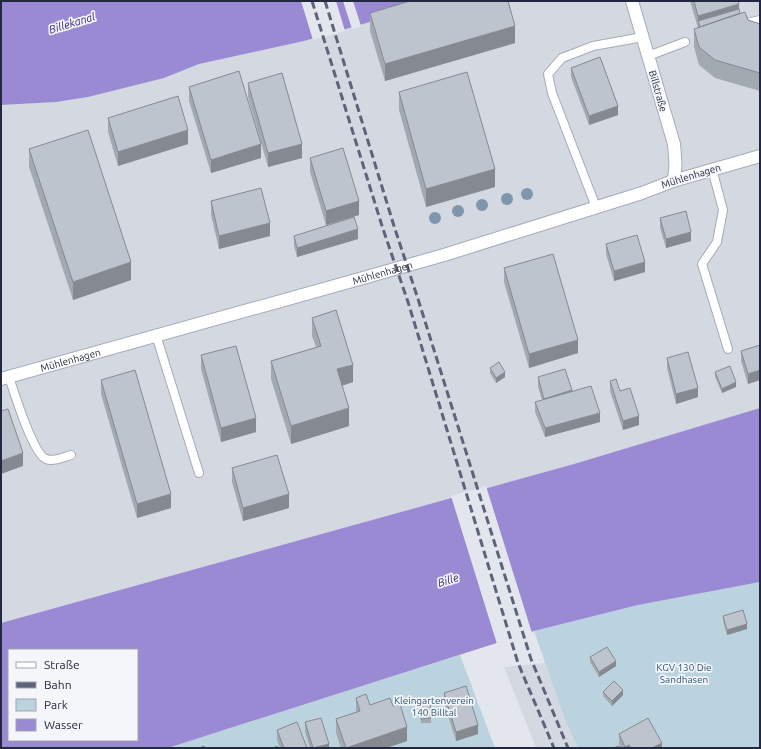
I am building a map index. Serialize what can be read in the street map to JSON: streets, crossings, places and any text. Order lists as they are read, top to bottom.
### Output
{
  "streets": {
    "street": ["Billstraße", "Mühlenhagen"]
  },
  "crossings": [
    ["Billstraße", "Mühlenhagen"]
  ],
  "water": ["Billekanal", "Bille"],
  "parks": ["KGV 130 Die Sandhasen", "Kleingartenverein 140 Billtal"],
  "legend": [
    "Straße",
    "Bahn",
    "Park",
    "Wasser"
  ]
}
